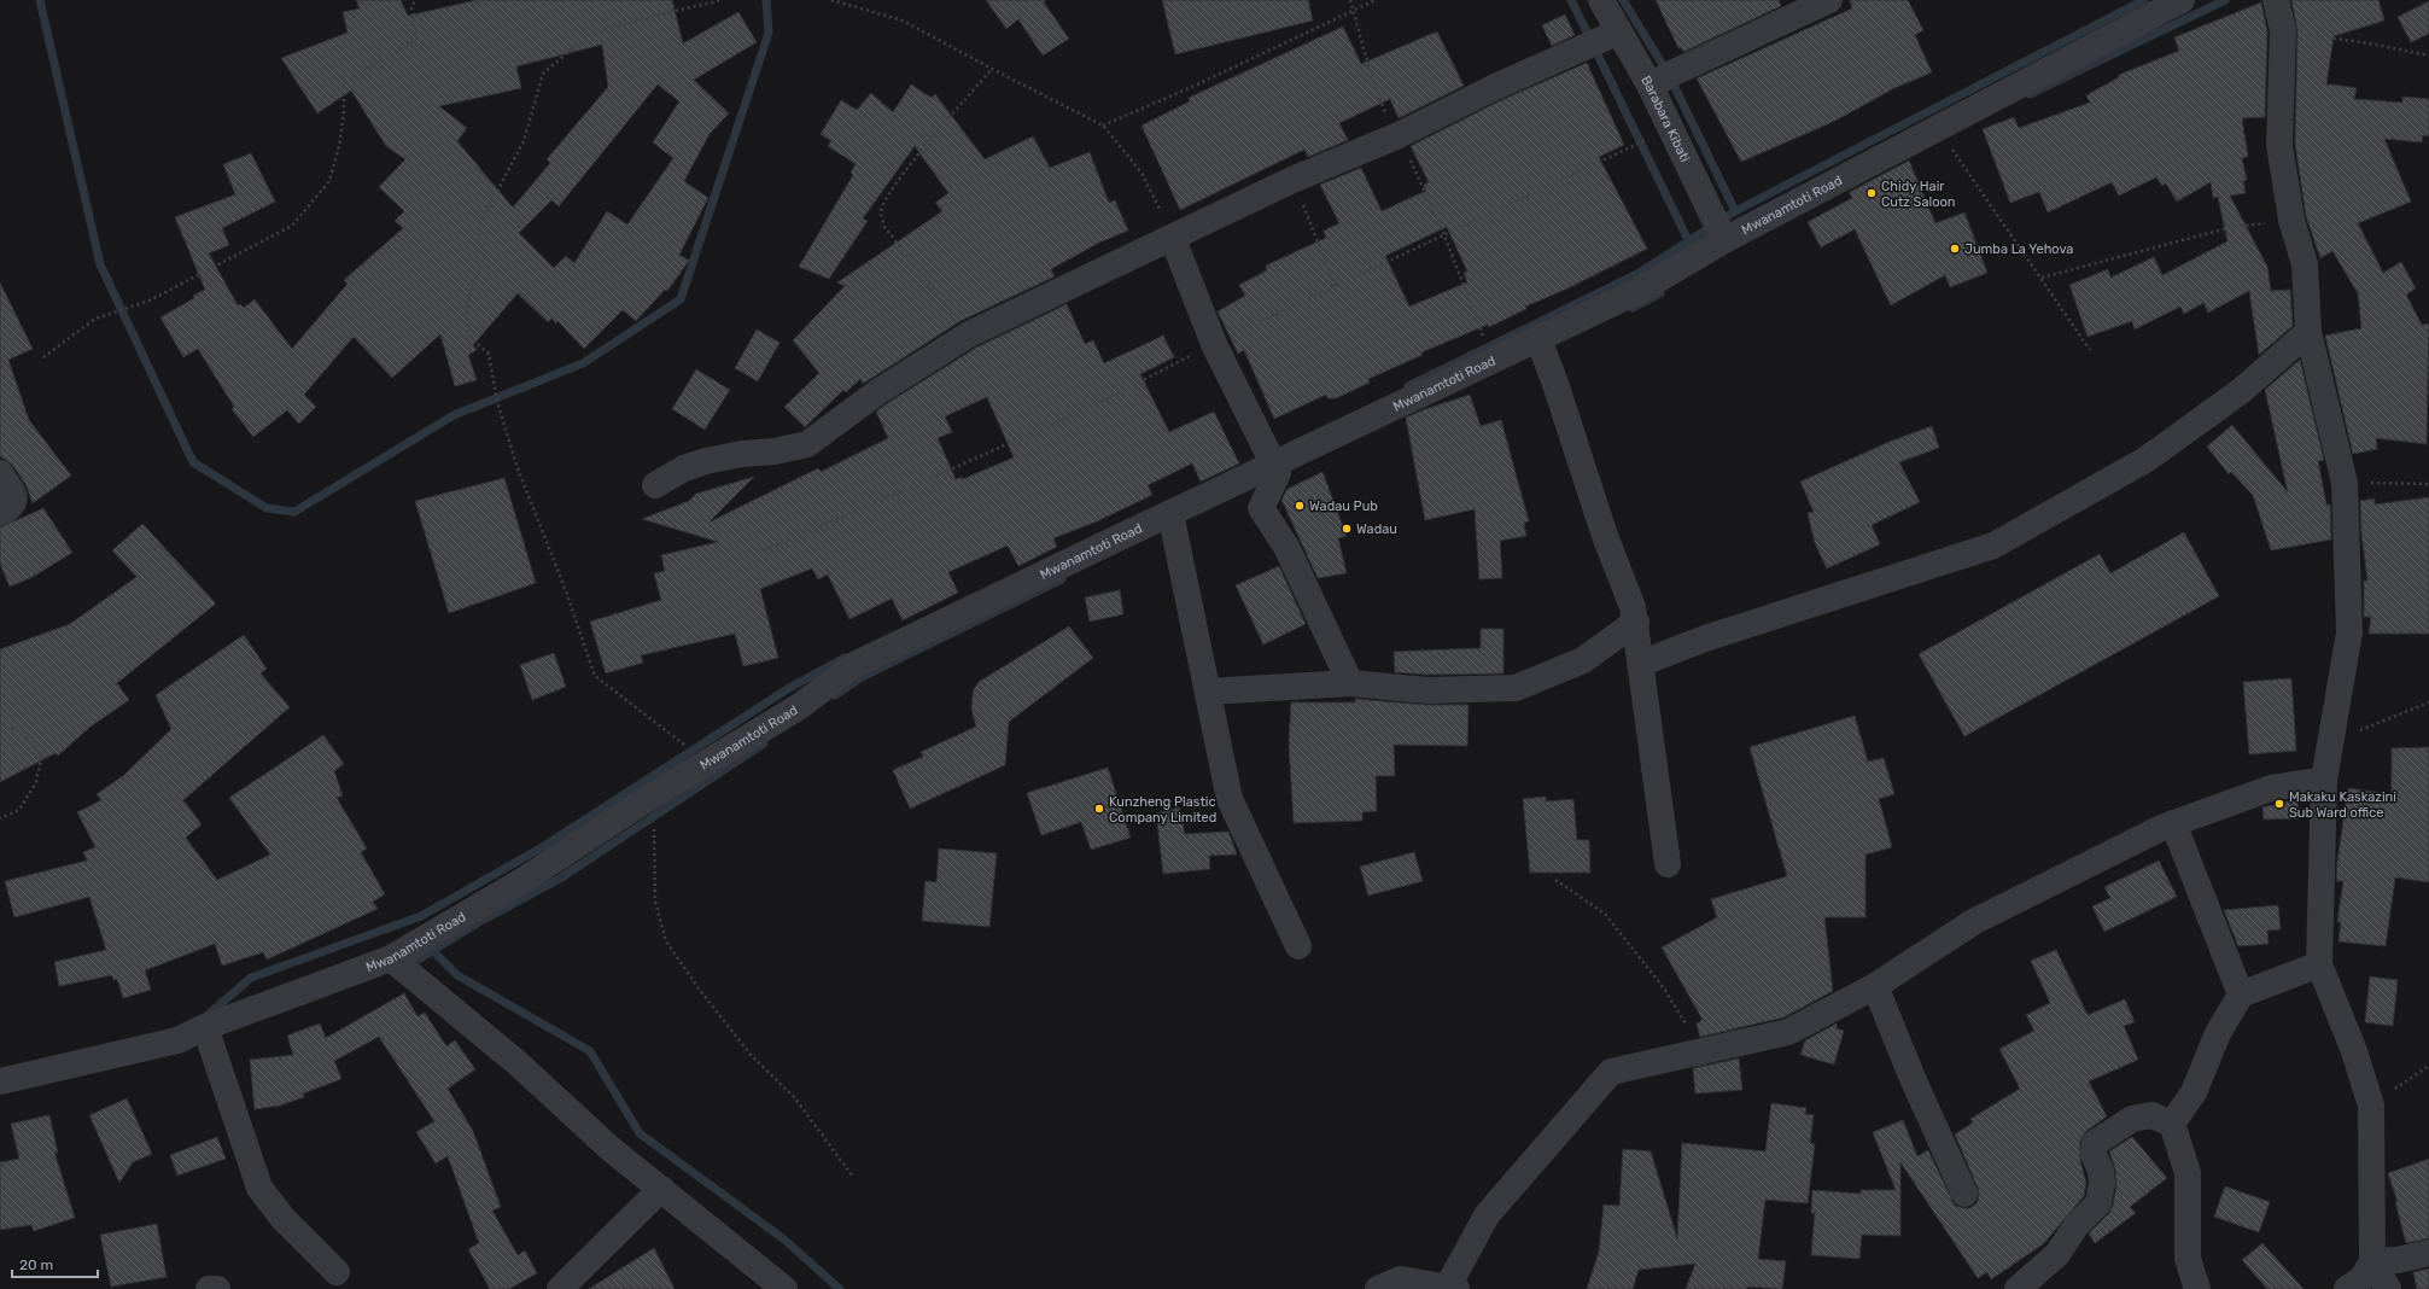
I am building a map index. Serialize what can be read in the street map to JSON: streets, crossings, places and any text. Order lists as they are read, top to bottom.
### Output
{
  "streets": {
    "street": ["Barabara Kibati", "Mwanamtoti Road"]
  },
  "crossings": [
    ["Barabara Kibati", "Mwanamtoti Road"]
  ],
  "places": [
    "Chidy Hair Cutz Saloon",
    "Jumba La Yehova",
    "Wadau Pub",
    "Wadau",
    "Makaku Kaskazini Sub Ward office",
    "Kunzheng Plastic Company Limited"
  ],
  "scale_bar": "20 m"
}
